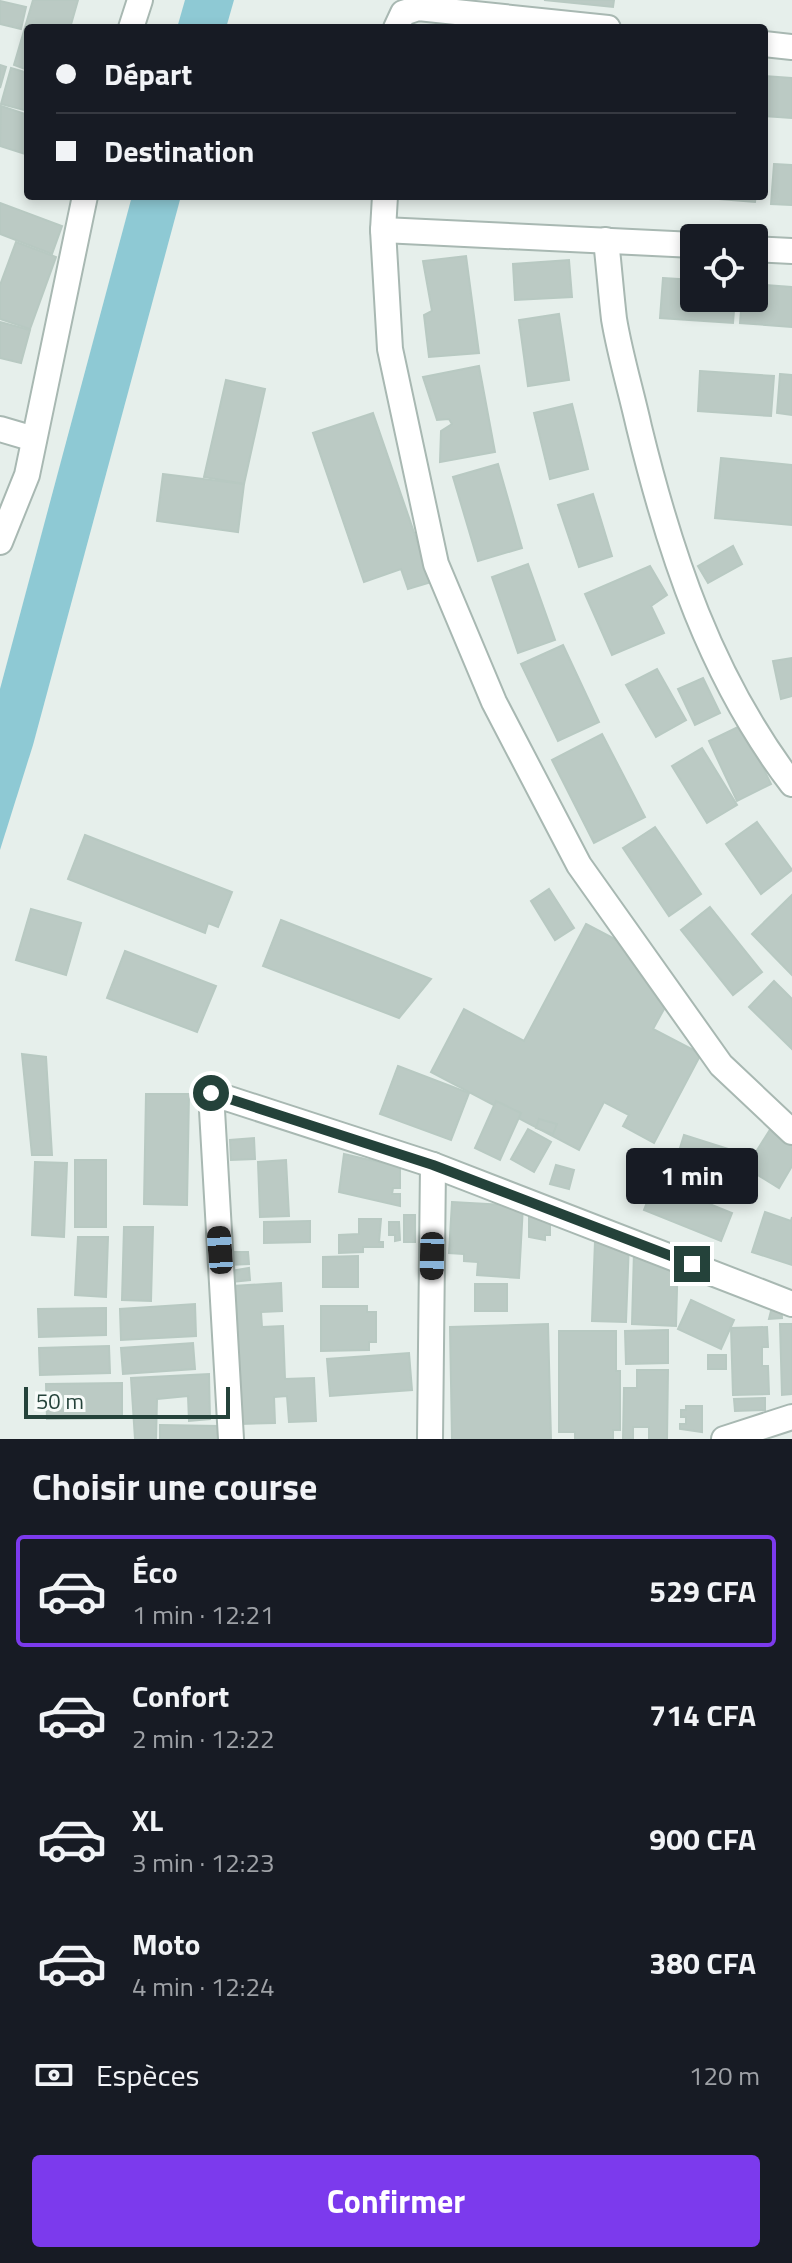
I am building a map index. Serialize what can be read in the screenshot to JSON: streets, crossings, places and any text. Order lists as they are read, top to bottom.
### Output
{
  "scale_bar": "50 m",
  "page": {
    "banner": ["Départ", "Destination"],
    "bubble": "1 min",
    "scale": "50 m",
    "heading": "Choisir une course",
    "list": [
      {
        "name": "Éco",
        "note": "1 min · 12:21",
        "value": "529 CFA"
      },
      {
        "name": "Confort",
        "note": "2 min · 12:22",
        "value": "714 CFA"
      },
      {
        "name": "XL",
        "note": "3 min · 12:23",
        "value": "900 CFA"
      },
      {
        "name": "Moto",
        "note": "4 min · 12:24",
        "value": "380 CFA"
      }
    ],
    "pay": ["Espèces", "120 m"],
    "buttons": "Confirmer"
  }
}
